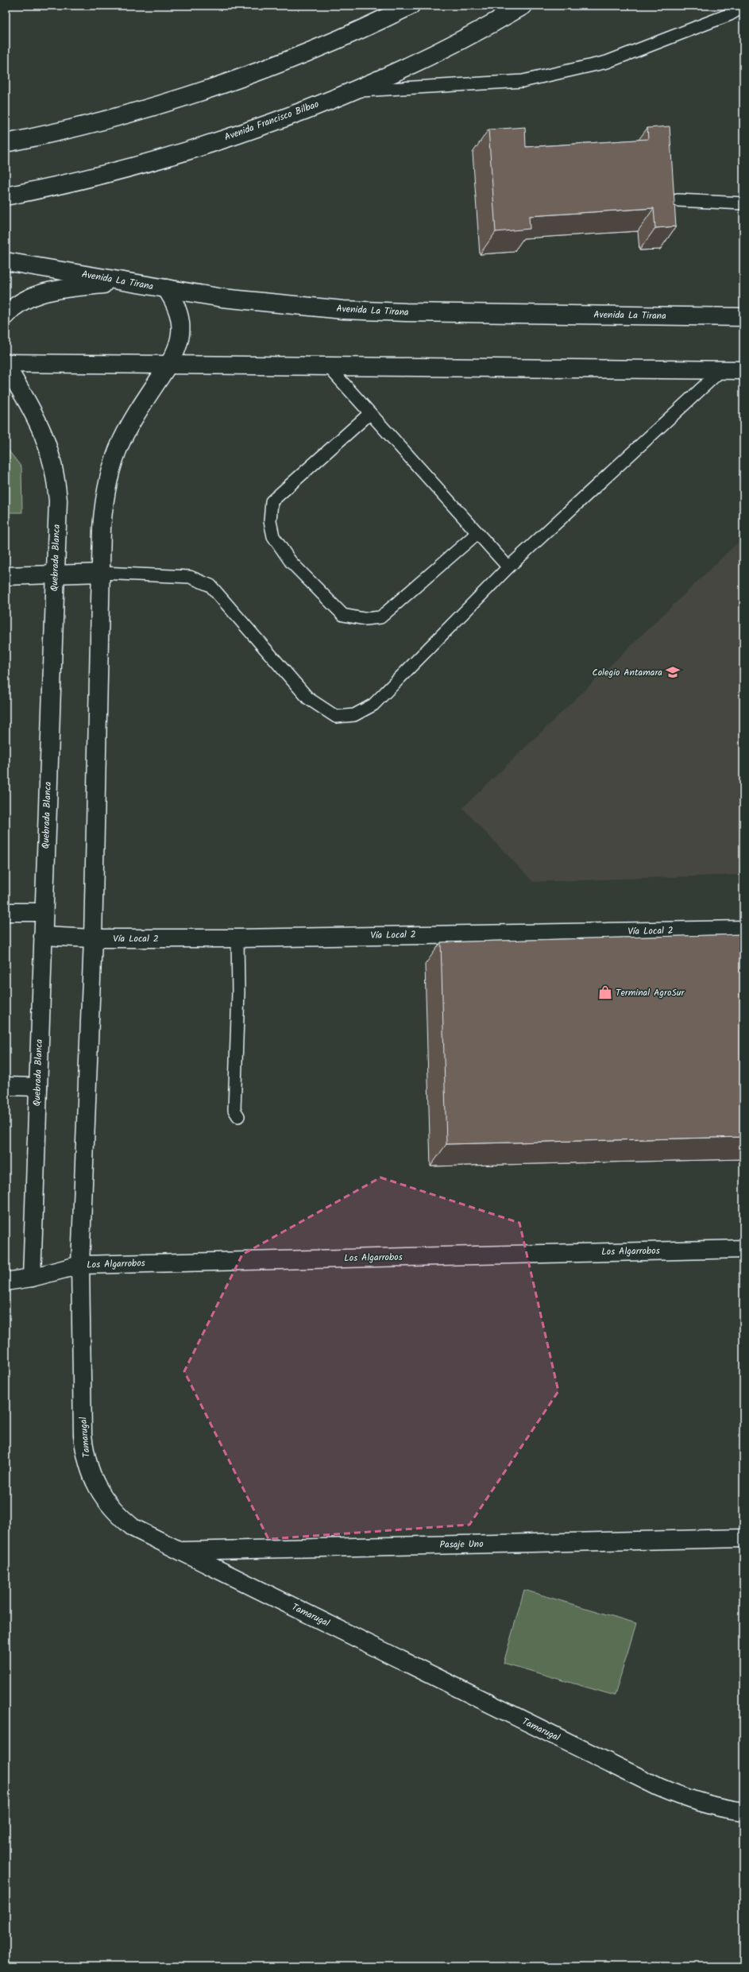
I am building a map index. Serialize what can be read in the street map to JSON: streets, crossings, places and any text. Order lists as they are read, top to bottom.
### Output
{
  "streets": {
    "main road": [
      "Avenida Francisco Bilbao",
      "Avenida La Tirana",
      "Quebrada Blanca",
      "Vía Local 2",
      "Los Algarrobos",
      "Tamarugal",
      "Pasaje Uno"
    ]
  },
  "crossings": [
    ["Quebrada Blanca", "Vía Local 2"],
    ["Quebrada Blanca", "Los Algarrobos"],
    ["Los Algarrobos", "Tamarugal"],
    ["Tamarugal", "Pasaje Uno"]
  ],
  "places": {
    "school or university": ["Colegio Antamara"],
    "shop": ["Terminal AgroSur"]
  }
}
